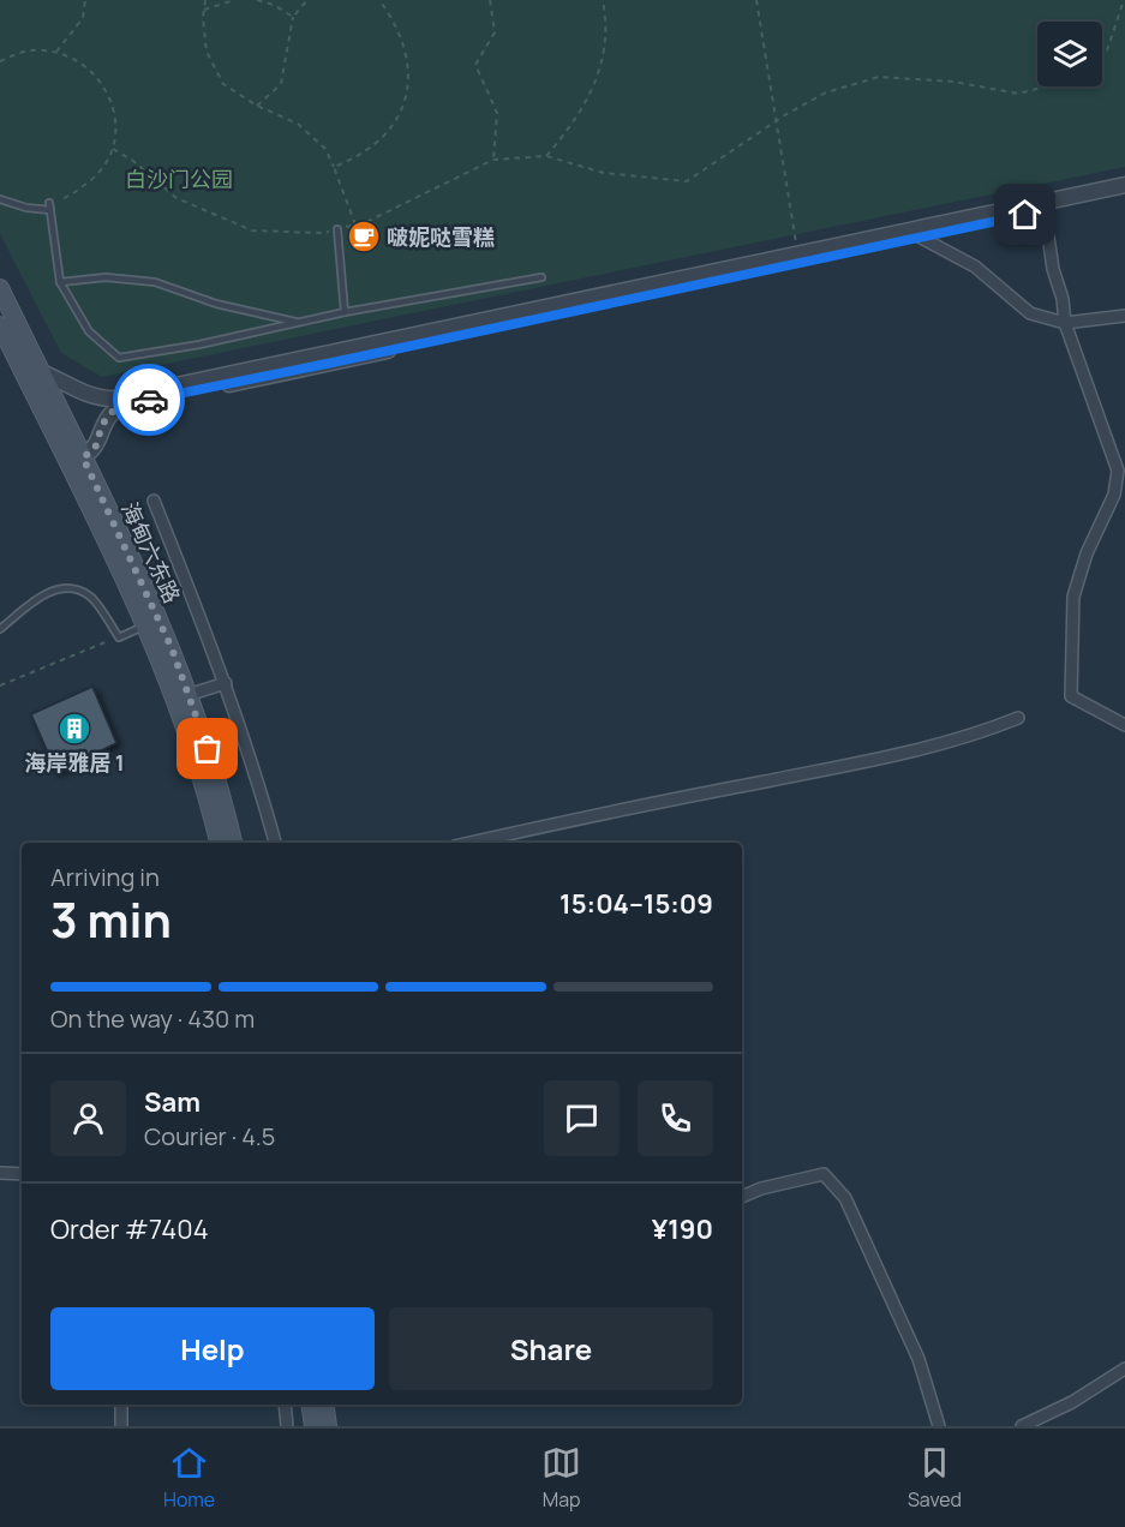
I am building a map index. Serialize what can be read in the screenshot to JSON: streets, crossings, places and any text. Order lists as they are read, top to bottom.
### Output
{
  "streets": {
    "main road": ["海甸六东路"]
  },
  "parks": ["白沙门公园"],
  "places": {
    "cafe": ["啵妮哒雪糕"],
    "building": ["海岸雅居 1"]
  },
  "page": {
    "heading": ["3 min", "Arriving in", "15:04–15:09"],
    "panel": [
      "Sam",
      "Courier · 4.5",
      "Order #7404",
      "¥190"
    ],
    "bar": "On the way · 430 m",
    "buttons": ["Help", "Share"],
    "tabs": ["Home", "Map", "Saved"]
  }
}
